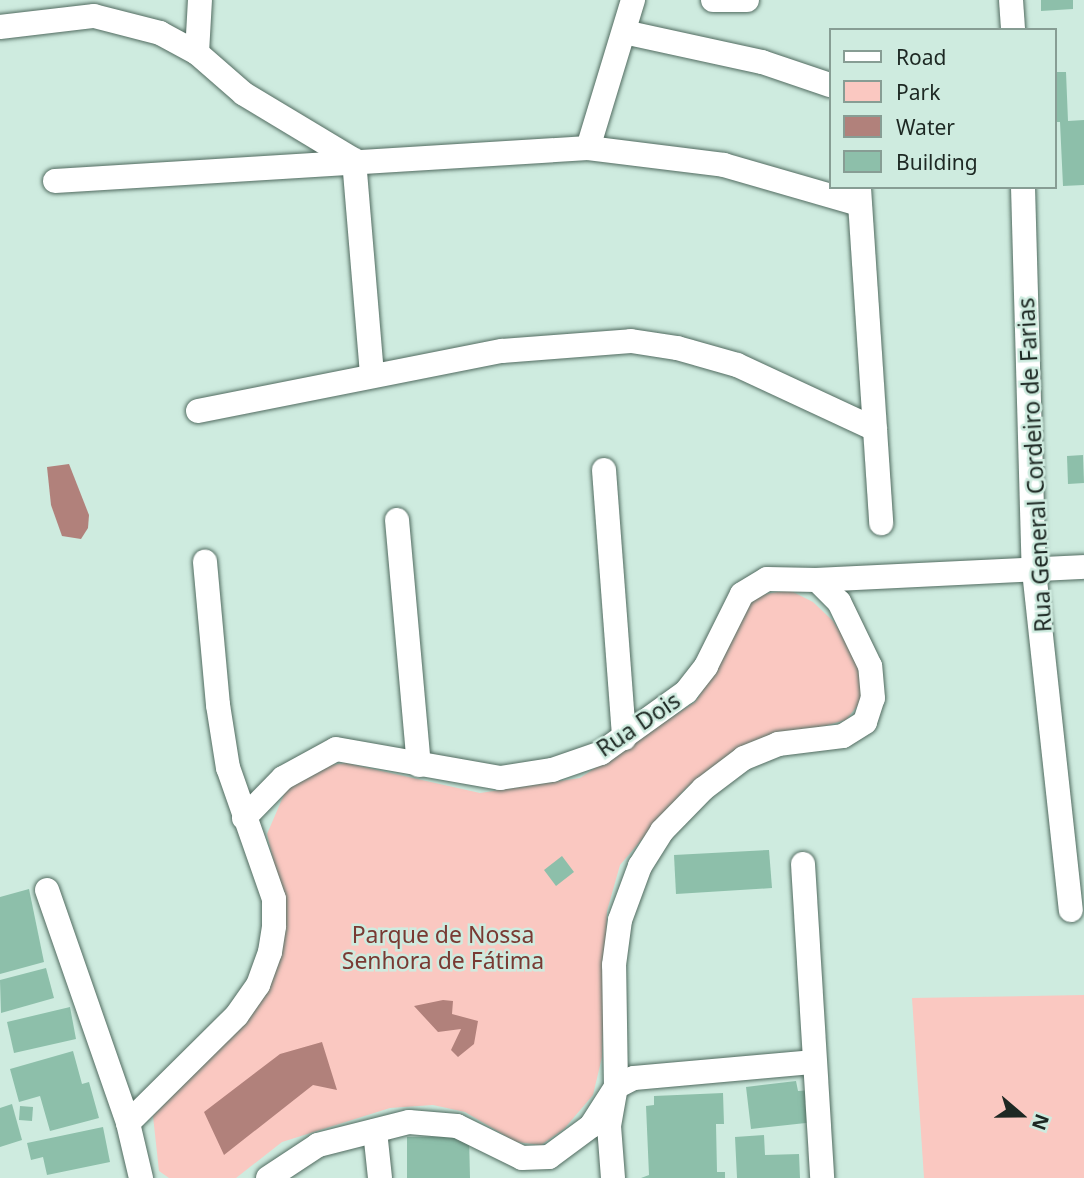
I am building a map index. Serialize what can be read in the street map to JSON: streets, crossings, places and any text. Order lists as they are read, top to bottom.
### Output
{
  "streets": {
    "street": ["Rua General Cordeiro de Farias", "Rua Dois"]
  },
  "crossings": [
    ["Rua General Cordeiro de Farias", "Rua Dois"]
  ],
  "parks": ["Parque de Nossa Senhora de Fátima"],
  "legend": [
    "Road",
    "Park",
    "Water",
    "Building"
  ],
  "north": "right"
}
